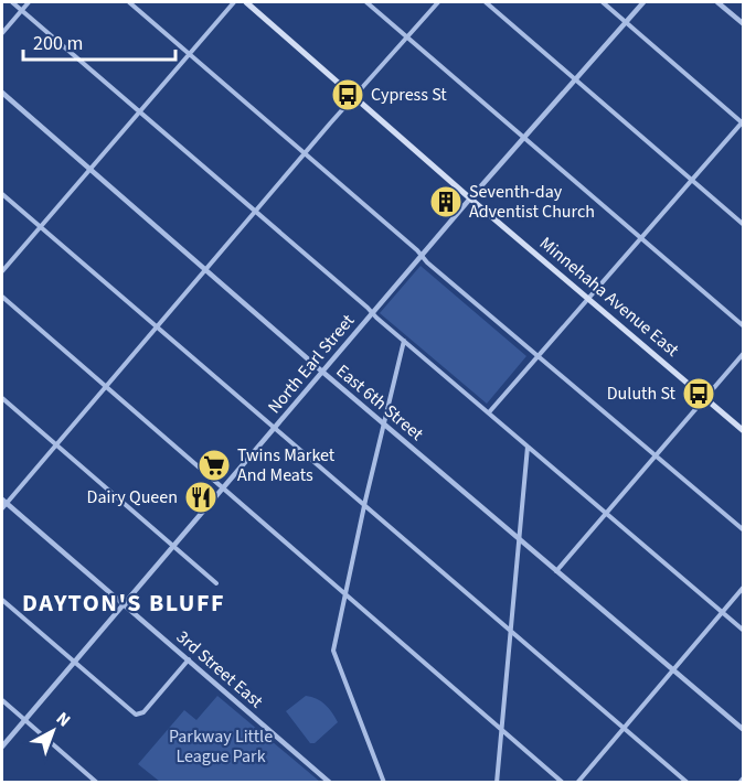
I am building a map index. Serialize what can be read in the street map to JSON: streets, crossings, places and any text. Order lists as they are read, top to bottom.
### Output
{
  "streets": {
    "main road": ["Minnehaha Avenue East"],
    "street": ["North Earl Street", "East 6th Street", "3rd Street East"]
  },
  "crossings": [
    ["Minnehaha Avenue East", "North Earl Street"],
    ["North Earl Street", "East 6th Street"],
    ["North Earl Street", "3rd Street East"]
  ],
  "districts": ["DAYTON'S BLUFF"],
  "parks": ["Parkway Little League Park"],
  "places": {
    "bus stop": ["Cypress St", "Duluth St"],
    "building": ["Seventh-day Adventist Church"],
    "supermarket": ["Twins Market And Meats"],
    "restaurant": ["Dairy Queen"]
  },
  "scale_bar": "200 m",
  "north": "top right"
}
